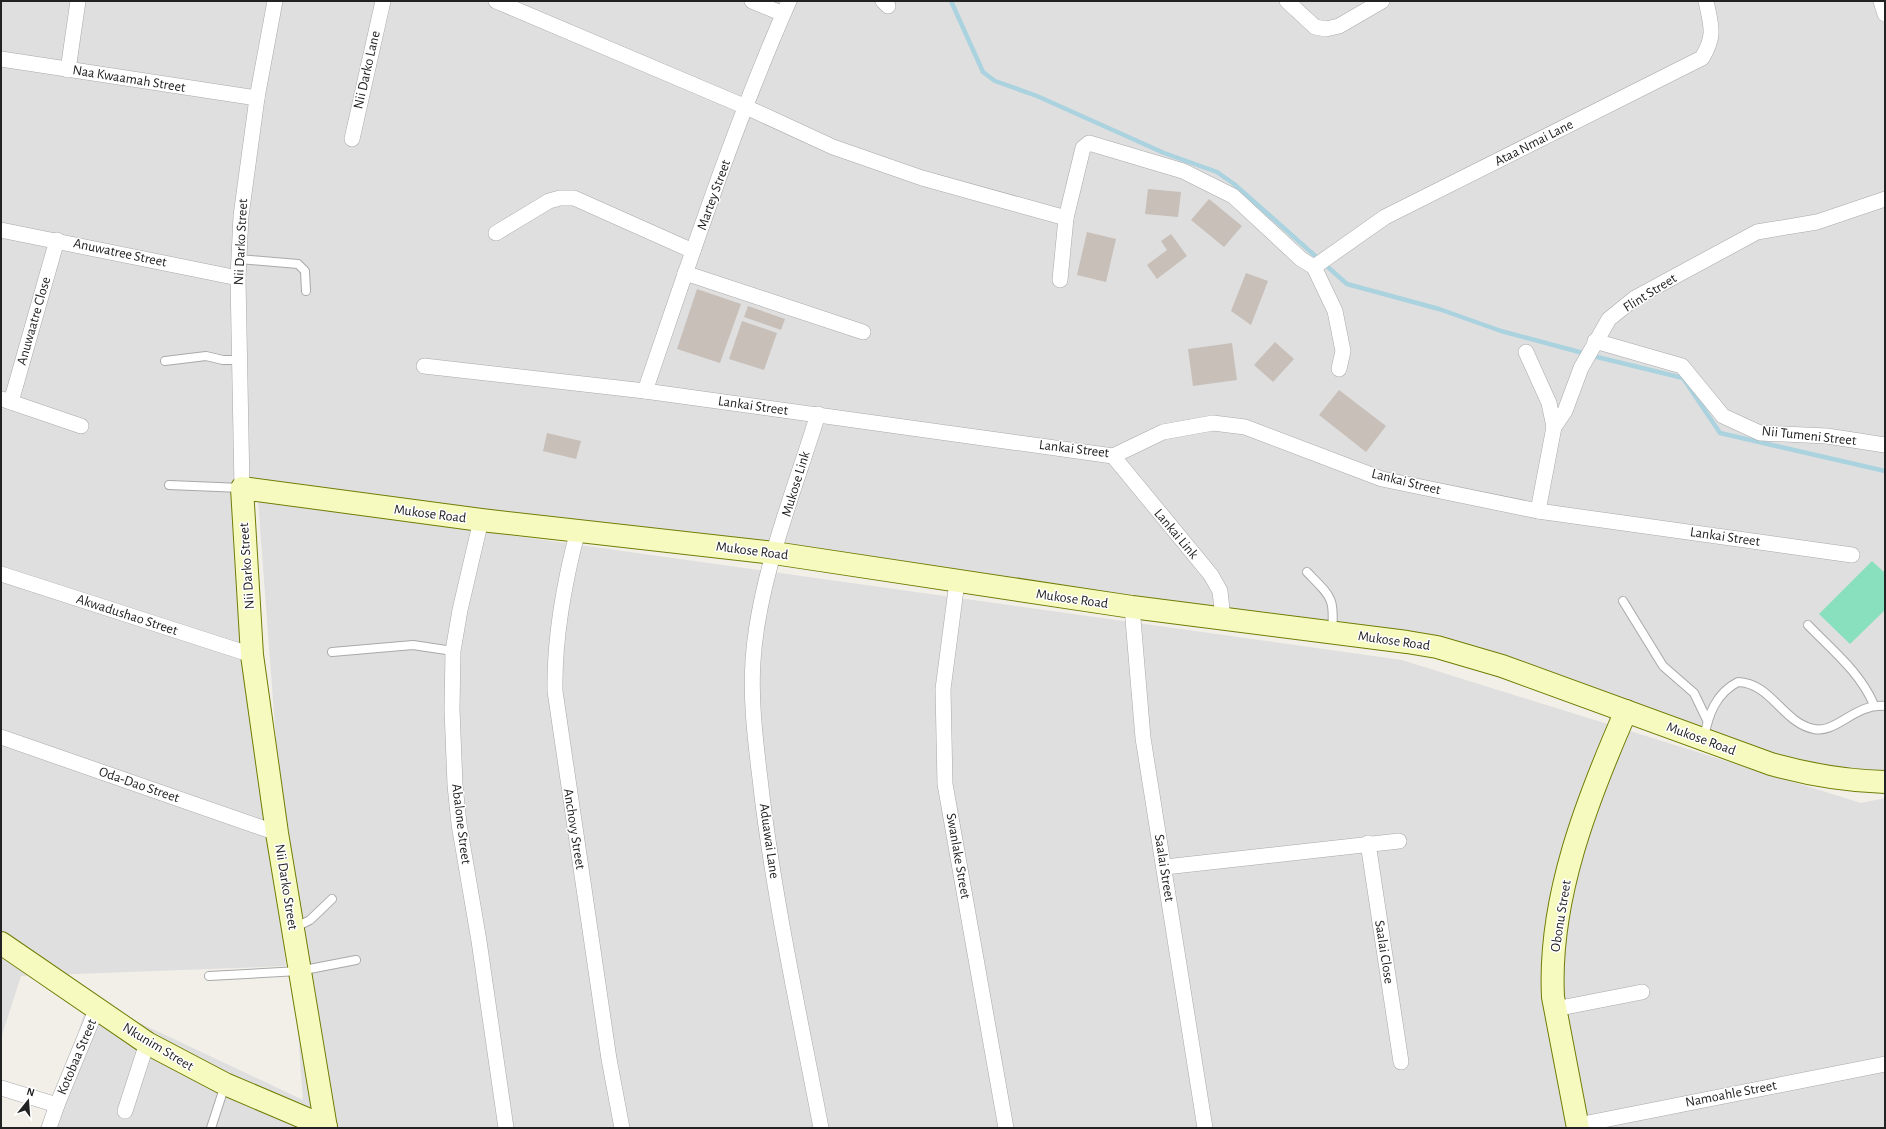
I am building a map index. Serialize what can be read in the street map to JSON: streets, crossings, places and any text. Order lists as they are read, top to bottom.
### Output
{
  "streets": {
    "street": [
      "Nii Darko Lane",
      "Naa Kwaamah Street",
      "Ataa Nmai Lane",
      "Martey Street",
      "Nii Darko Street",
      "Anuwatree Street",
      "Flint Street",
      "Anuwaatre Close",
      "Lankai Street",
      "Nii Tumeni Street",
      "Mukose Link",
      "Mukose Road",
      "Lankai Link",
      "Akwadushao Street",
      "Oda-Dao Street",
      "Abalone Street",
      "Anchovy Street",
      "Aduawai Lane",
      "Swanlake Street",
      "Saalai Street",
      "Obonu Street",
      "Saalai Close",
      "Nkunim Street",
      "Kotobaa Street",
      "Namoahle Street"
    ]
  },
  "crossings": [
    ["Naa Kwaamah Street", "Nii Darko Street"],
    ["Martey Street", "Lankai Street"],
    ["Nii Darko Street", "Anuwatree Street"],
    ["Nii Darko Street", "Mukose Road"],
    ["Nii Darko Street", "Akwadushao Street"],
    ["Nii Darko Street", "Oda-Dao Street"],
    ["Nii Darko Street", "Nkunim Street"],
    ["Anuwatree Street", "Anuwaatre Close"],
    ["Flint Street", "Lankai Street"],
    ["Flint Street", "Nii Tumeni Street"],
    ["Lankai Street", "Mukose Link"],
    ["Lankai Street", "Lankai Link"],
    ["Mukose Link", "Mukose Road"],
    ["Mukose Link", "Aduawai Lane"],
    ["Mukose Road", "Lankai Link"],
    ["Mukose Road", "Abalone Street"],
    ["Mukose Road", "Anchovy Street"],
    ["Mukose Road", "Aduawai Lane"],
    ["Mukose Road", "Swanlake Street"],
    ["Mukose Road", "Saalai Street"],
    ["Mukose Road", "Obonu Street"],
    ["Obonu Street", "Namoahle Street"],
    ["Nkunim Street", "Kotobaa Street"]
  ],
  "north": "top"
}
